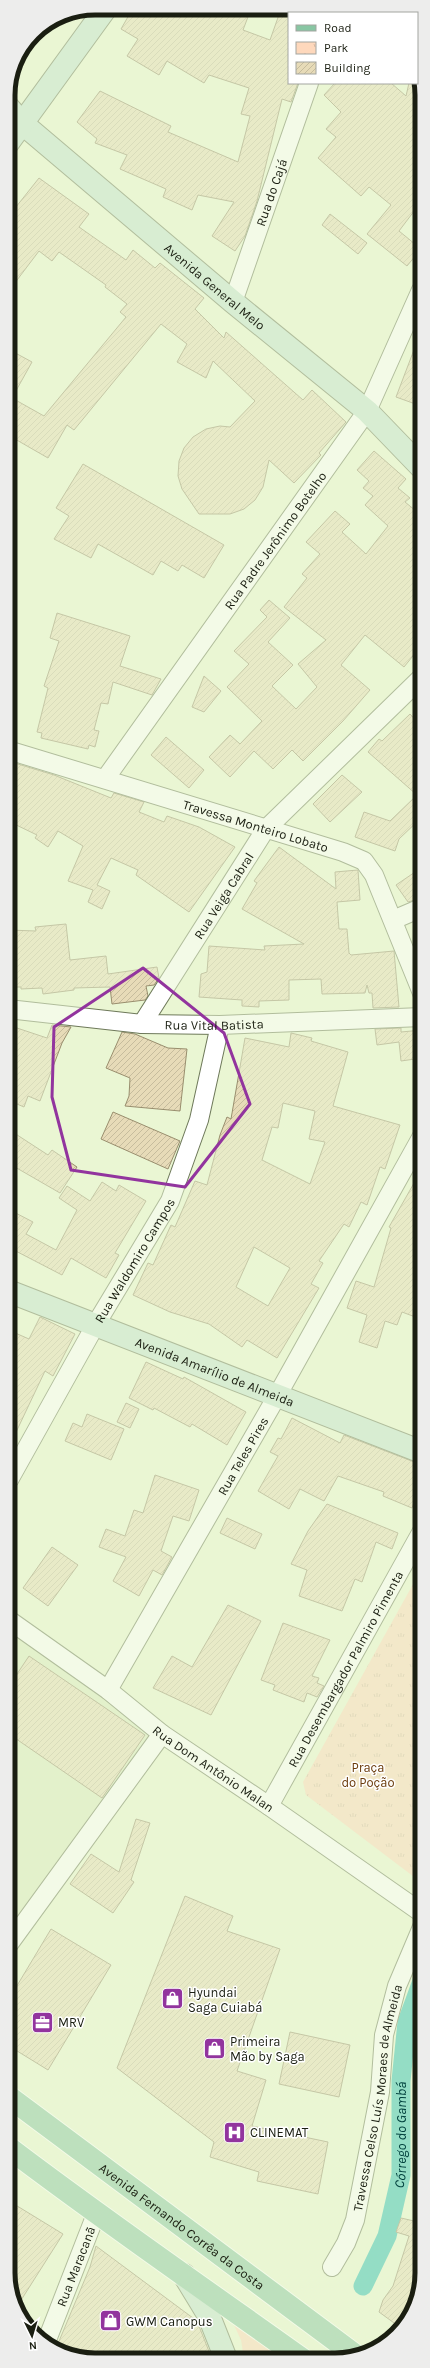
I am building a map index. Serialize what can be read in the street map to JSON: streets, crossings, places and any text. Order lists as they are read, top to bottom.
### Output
{
  "streets": {
    "main road": ["Avenida General Melo", "Avenida Amarílio de Almeida", "Avenida Fernando Corrêa da Costa"],
    "street": [
      "Rua do Cajá",
      "Rua Padre Jerônimo Botelho",
      "Travessa Monteiro Lobato",
      "Rua Veiga Cabral",
      "Rua Vital Batista",
      "Rua Waldomiro Campos",
      "Rua Teles Pires",
      "Rua Desembargador Palmiro Pimenta",
      "Rua Dom Antônio Malan",
      "Travessa Celso Luís Moraes de Almeida",
      "Rua Maracanã"
    ]
  },
  "crossings": [
    ["Rua do Cajá", "Avenida General Melo"],
    ["Avenida General Melo", "Rua Padre Jerônimo Botelho"],
    ["Rua Padre Jerônimo Botelho", "Travessa Monteiro Lobato"],
    ["Travessa Monteiro Lobato", "Rua Veiga Cabral"],
    ["Rua Veiga Cabral", "Rua Vital Batista"],
    ["Rua Vital Batista", "Rua Waldomiro Campos"],
    ["Rua Waldomiro Campos", "Avenida Amarílio de Almeida"],
    ["Avenida Amarílio de Almeida", "Rua Teles Pires"],
    ["Rua Teles Pires", "Rua Dom Antônio Malan"],
    ["Rua Desembargador Palmiro Pimenta", "Rua Dom Antônio Malan"]
  ],
  "water": ["Córrego do Gambá"],
  "parks": ["Praça do Poção"],
  "places": {
    "shop": ["Hyundai Saga Cuiabá", "Primeira Mão by Saga", "GWM Canopus"],
    "office": ["MRV"],
    "hospital": ["CLINEMAT"]
  },
  "legend": ["Road", "Park", "Building"],
  "north": "bottom"
}
